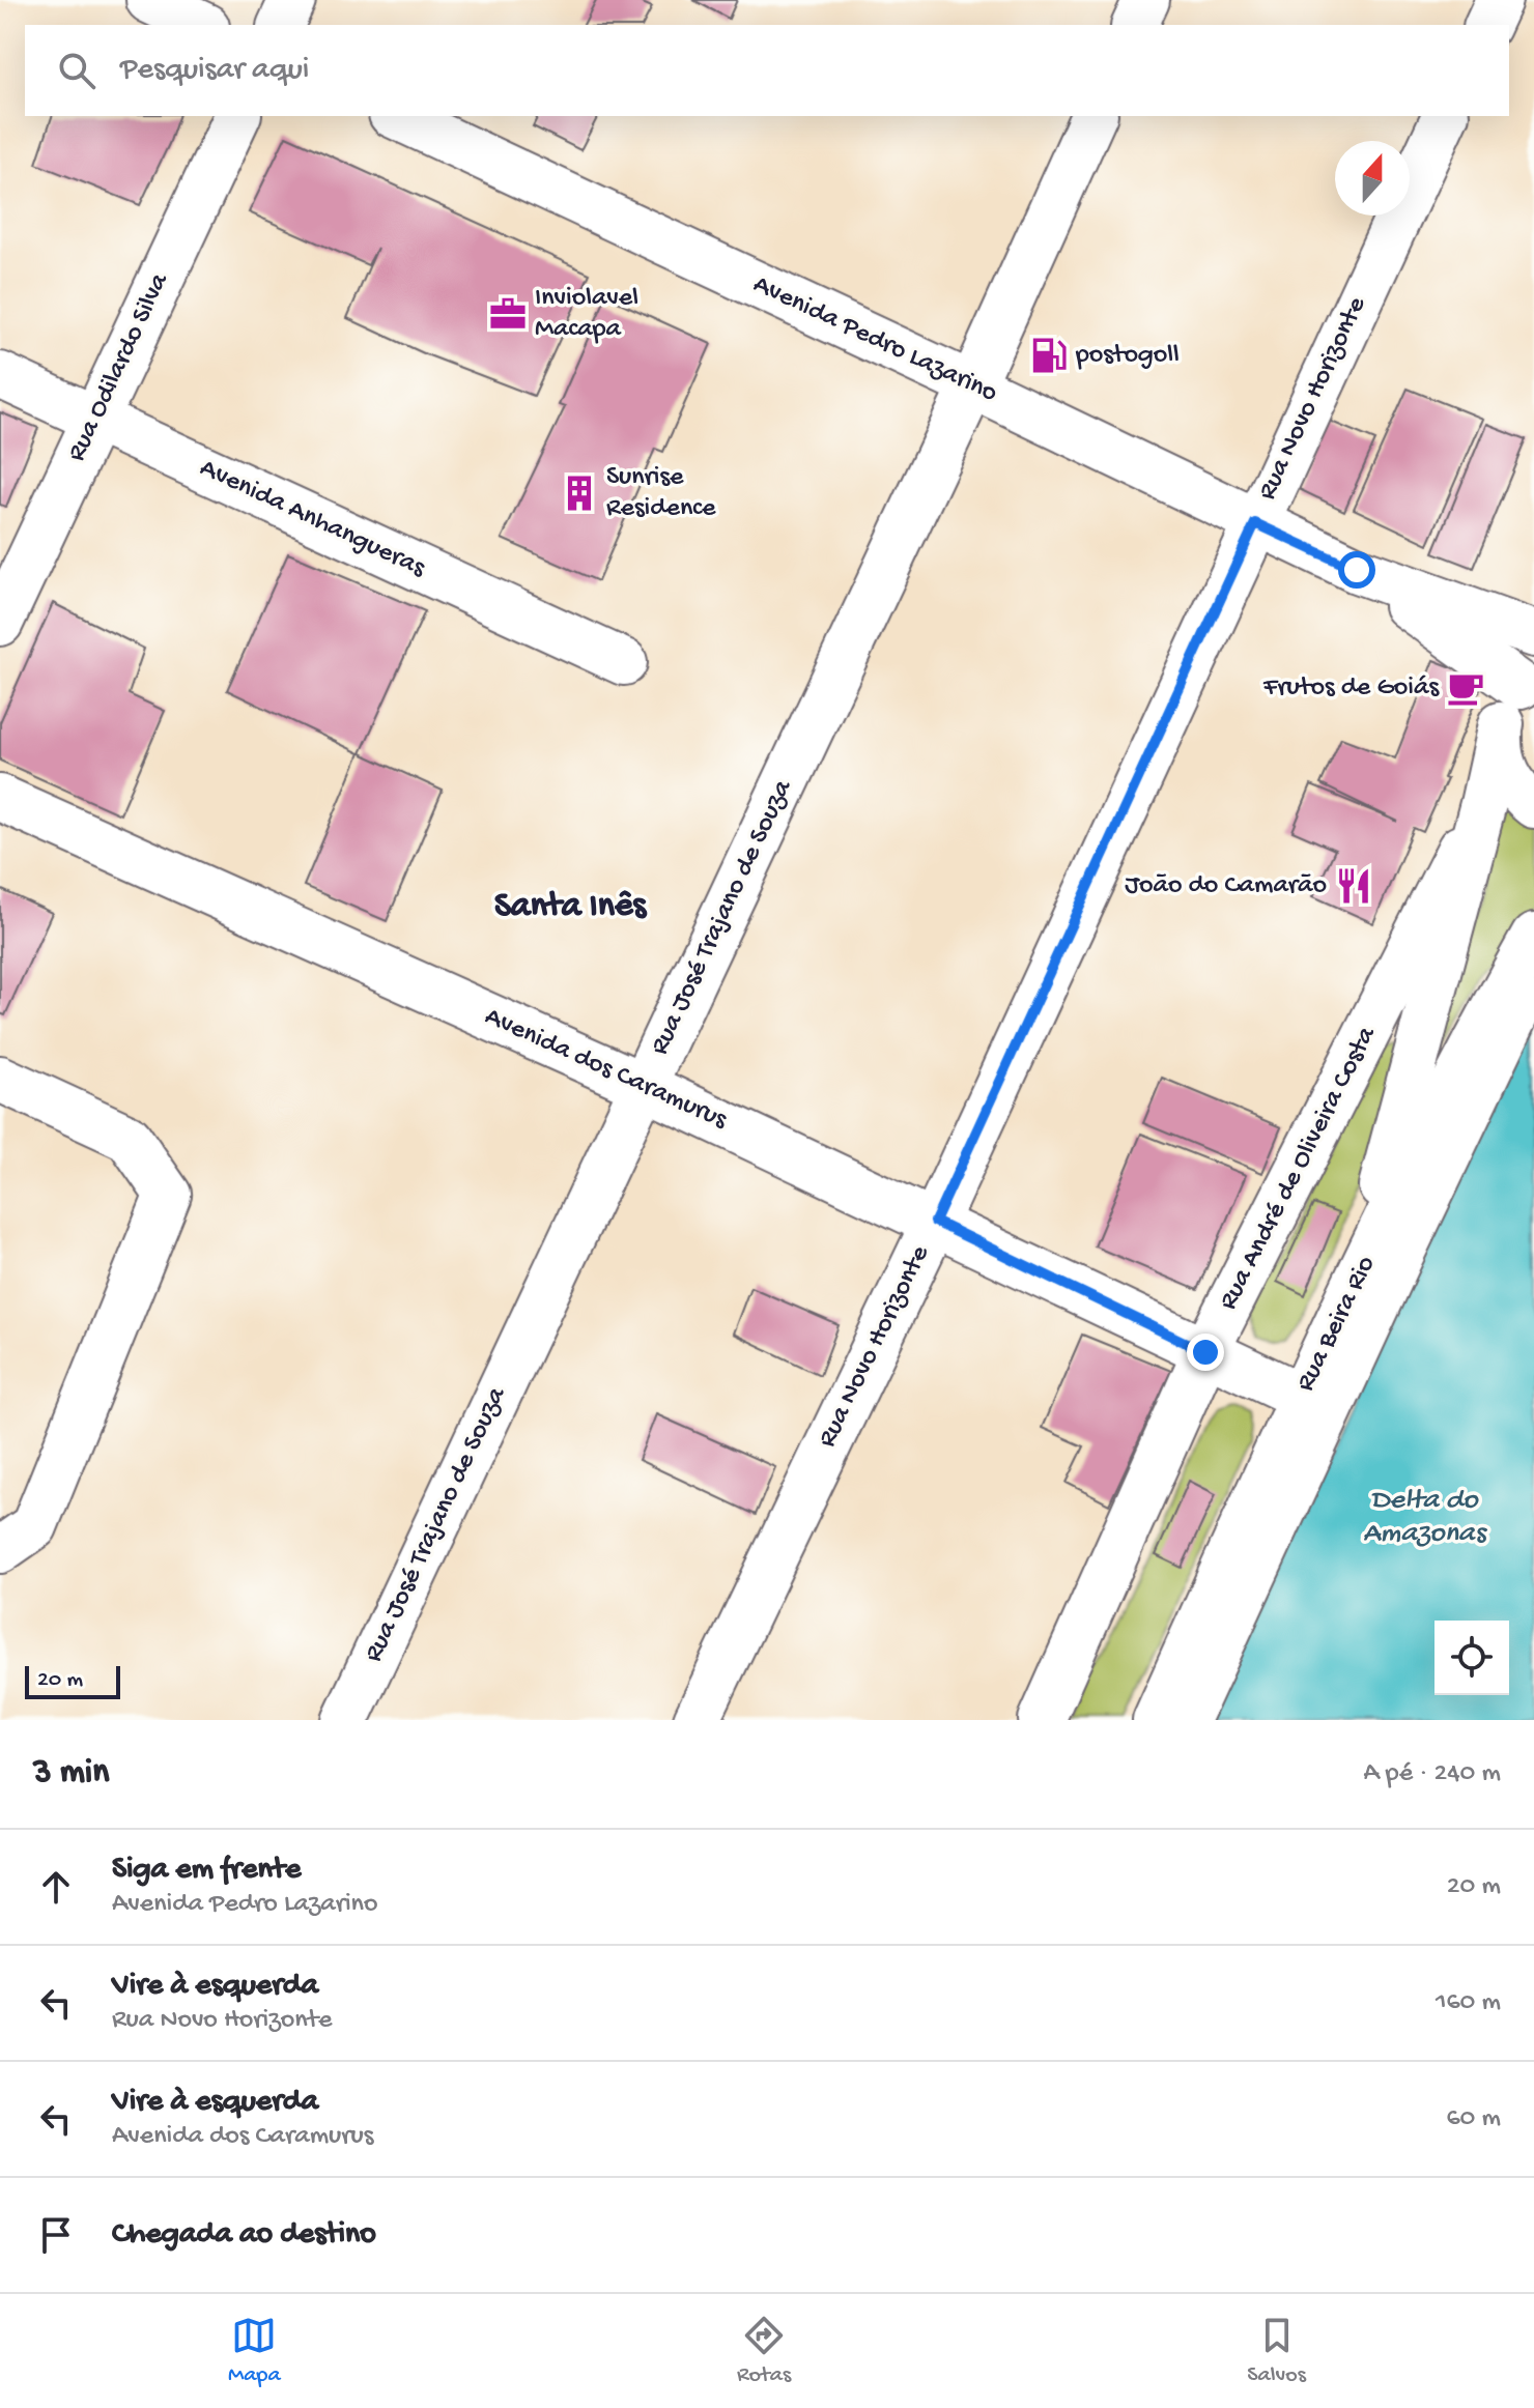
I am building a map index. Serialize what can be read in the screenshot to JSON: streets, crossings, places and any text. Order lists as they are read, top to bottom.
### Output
{
  "streets": {
    "street": [
      "Avenida Pedro Lazarino",
      "Rua Odilardo Silva",
      "Rua Novo Horizonte",
      "Avenida Anhangueras",
      "Rua José Trajano de Souza",
      "Avenida dos Caramurus",
      "Rua André de Oliveira Costa",
      "Rua Beira Rio"
    ]
  },
  "crossings": [
    ["Avenida Pedro Lazarino", "Rua Novo Horizonte"],
    ["Avenida Pedro Lazarino", "Rua José Trajano de Souza"],
    ["Avenida Pedro Lazarino", "Rua André de Oliveira Costa"],
    ["Rua Odilardo Silva", "Avenida Anhangueras"],
    ["Rua Novo Horizonte", "Avenida dos Caramurus"],
    ["Rua José Trajano de Souza", "Avenida dos Caramurus"],
    ["Avenida dos Caramurus", "Rua André de Oliveira Costa"],
    ["Avenida dos Caramurus", "Rua Beira Rio"],
    ["Rua André de Oliveira Costa", "Rua Beira Rio"]
  ],
  "districts": ["Santa Inês"],
  "water": ["Delta do Amazonas"],
  "places": {
    "office": ["Inviolavel Macapa"],
    "fuel station": ["postogoll"],
    "building": ["Sunrise Residence"],
    "cafe": ["Frutos de Goiás"],
    "restaurant": ["João do Camarão"]
  },
  "scale_bar": "20 m",
  "north": "top",
  "page": {
    "search": "Pesquisar aqui",
    "scale": "20 m",
    "heading": ["3 min", "A pé · 240 m"],
    "list": [
      ["Siga em frente", "Avenida Pedro Lazarino", "20 m"],
      ["Vire à esquerda", "Rua Novo Horizonte", "160 m"],
      ["Vire à esquerda", "Avenida dos Caramurus", "60 m"],
      "Chegada ao destino"
    ],
    "nav": ["Mapa", "Rotas", "Salvos"]
  }
}
